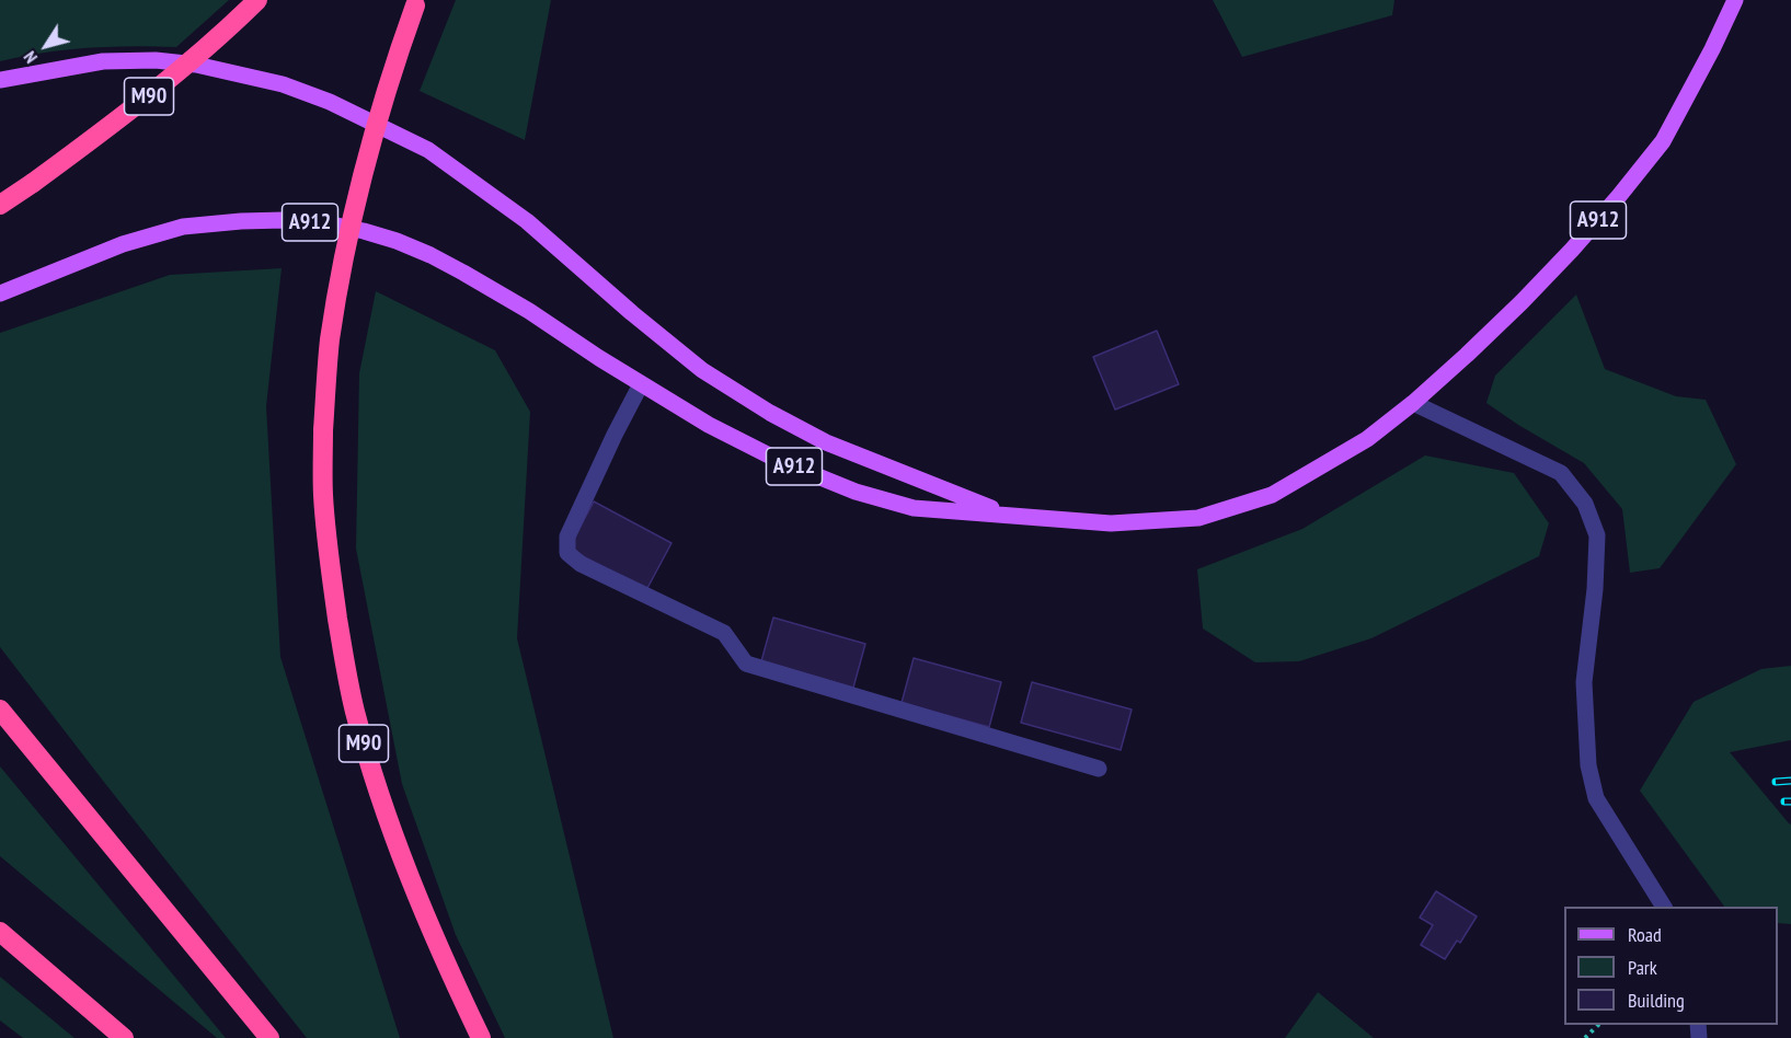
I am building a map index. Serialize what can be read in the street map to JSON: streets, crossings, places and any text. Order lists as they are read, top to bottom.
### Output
{
  "streets": {
    "highway": ["M90"],
    "main road": ["A912"]
  },
  "legend": ["Road", "Park", "Building"],
  "north": "bottom left"
}
